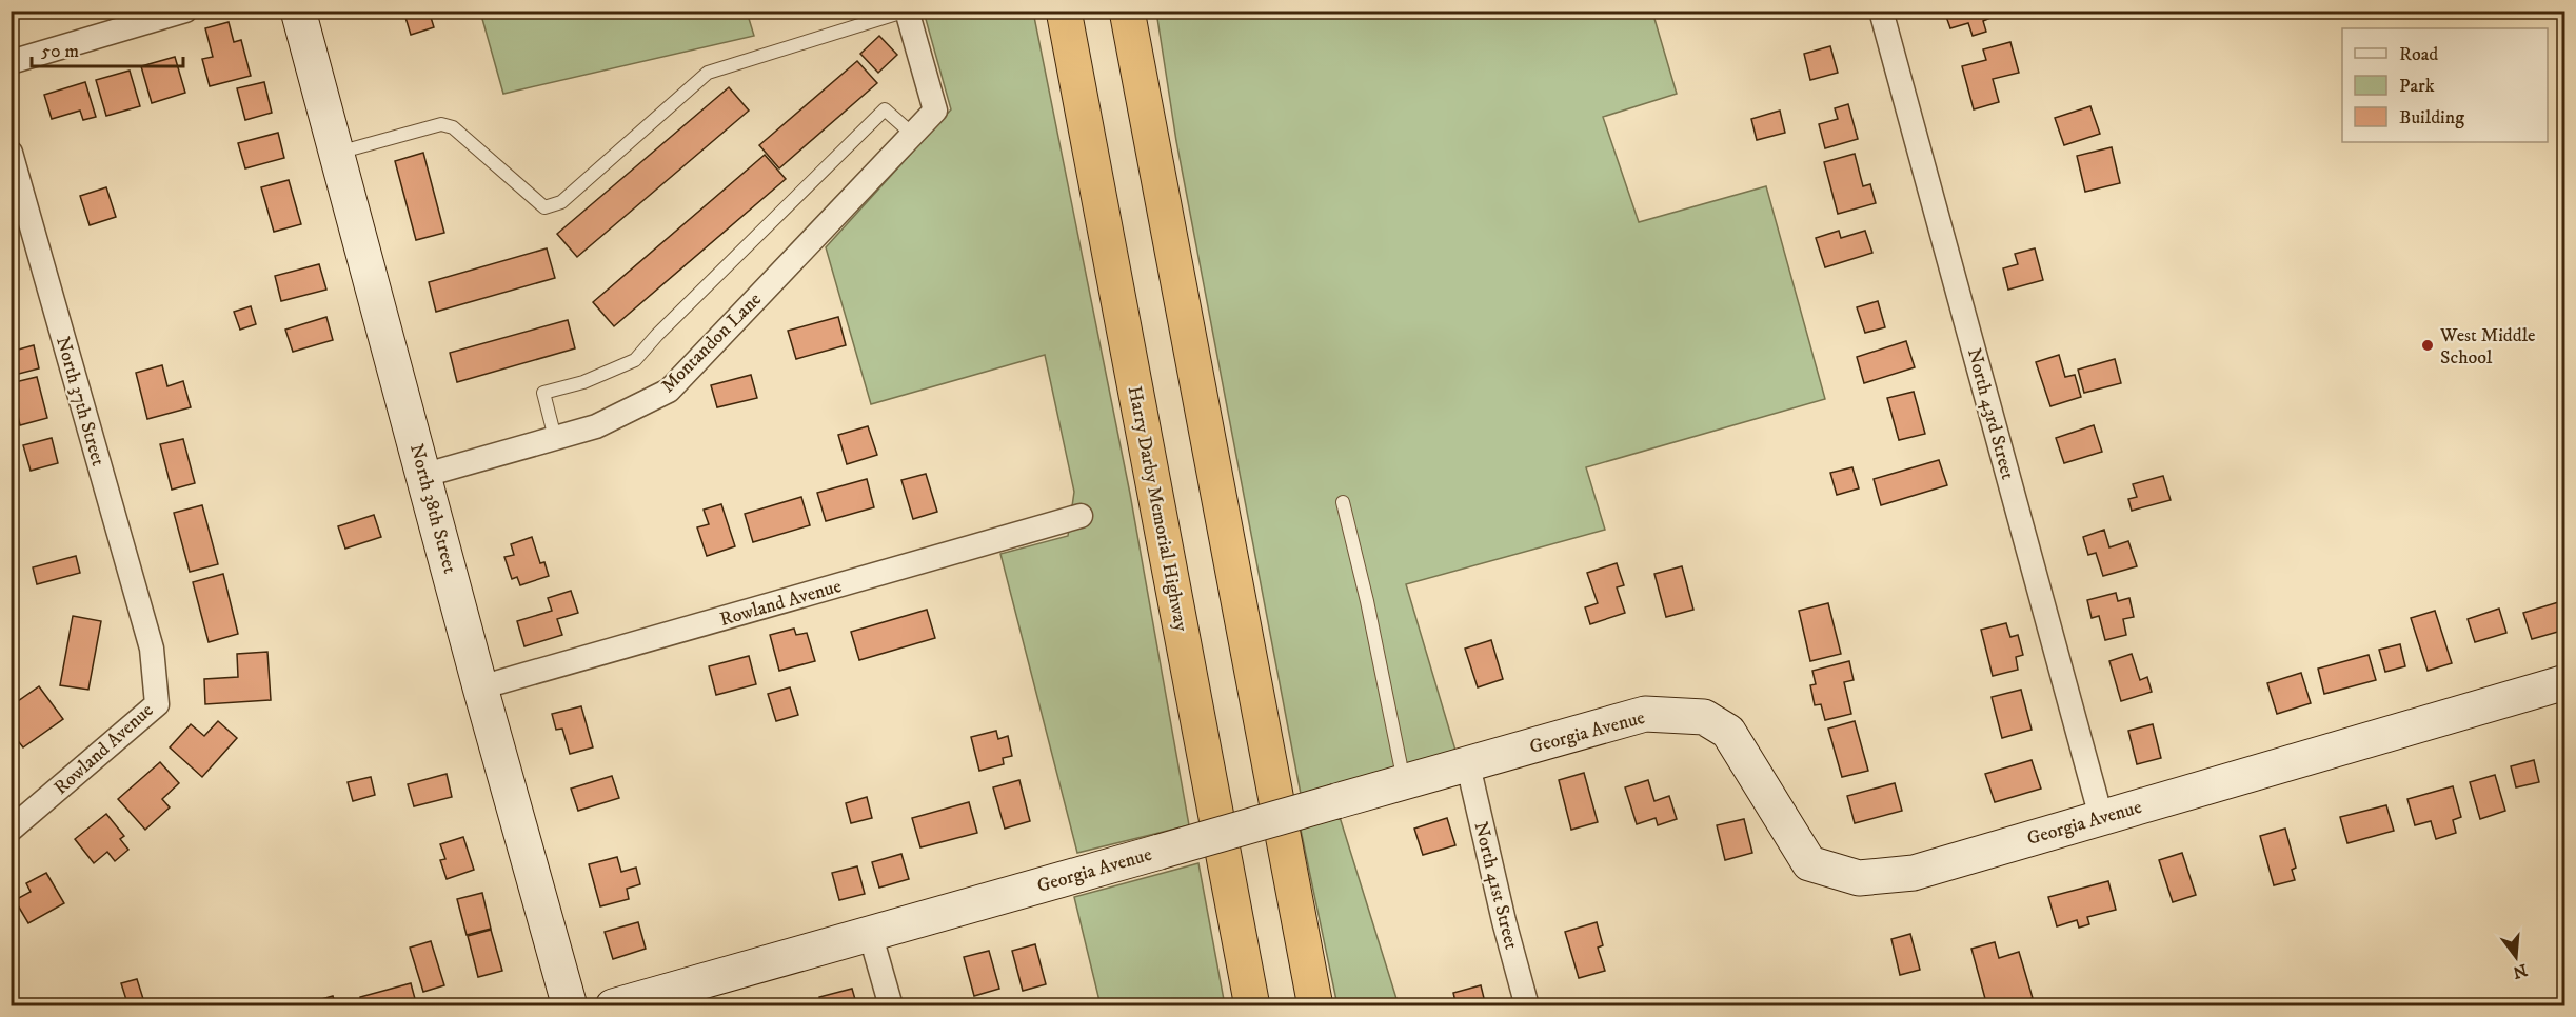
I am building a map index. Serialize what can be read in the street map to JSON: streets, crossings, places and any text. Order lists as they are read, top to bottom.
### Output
{
  "streets": {
    "highway": ["Harry Darby Memorial Highway"],
    "street": [
      "Montandon Lane",
      "North 37th Street",
      "North 43rd Street",
      "North 38th Street",
      "Rowland Avenue",
      "Georgia Avenue",
      "North 41st Street"
    ]
  },
  "crossings": [
    ["Montandon Lane", "North 38th Street"],
    ["North 37th Street", "Rowland Avenue"],
    ["North 43rd Street", "Georgia Avenue"],
    ["North 38th Street", "Rowland Avenue"],
    ["Georgia Avenue", "North 41st Street"]
  ],
  "places": ["West Middle School"],
  "legend": ["Road", "Park", "Building"],
  "scale_bar": "50 m",
  "north": "bottom"
}
